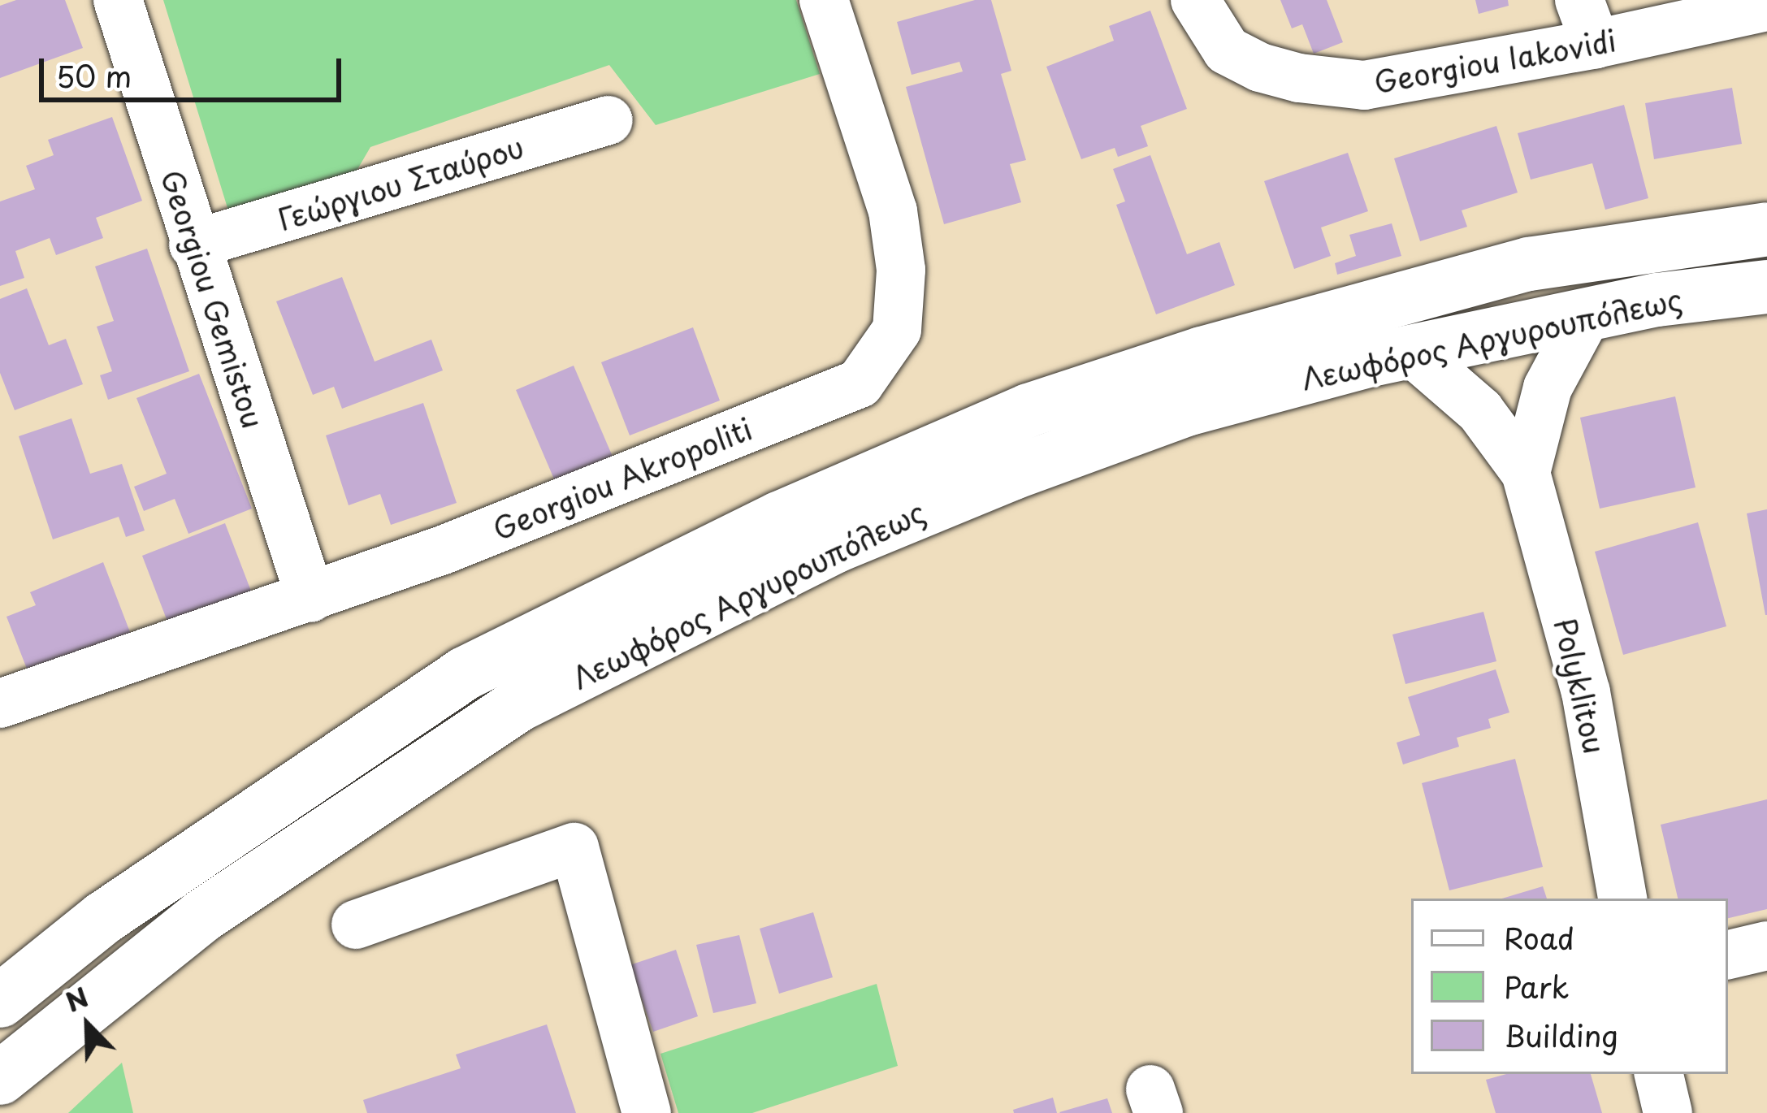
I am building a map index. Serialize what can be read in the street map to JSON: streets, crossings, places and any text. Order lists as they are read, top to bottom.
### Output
{
  "streets": {
    "main road": ["Λεωφόρος Αργυρουπόλεως"],
    "street": [
      "Georgiou Iakovidi",
      "Γεώργιου Σταύρου",
      "Georgiou Gemistou",
      "Georgiou Akropoliti",
      "Polyklitou"
    ]
  },
  "crossings": [
    ["Γεώργιου Σταύρου", "Georgiou Gemistou"],
    ["Georgiou Gemistou", "Georgiou Akropoliti"]
  ],
  "legend": ["Road", "Park", "Building"],
  "scale_bar": "50 m",
  "north": "top left"
}
